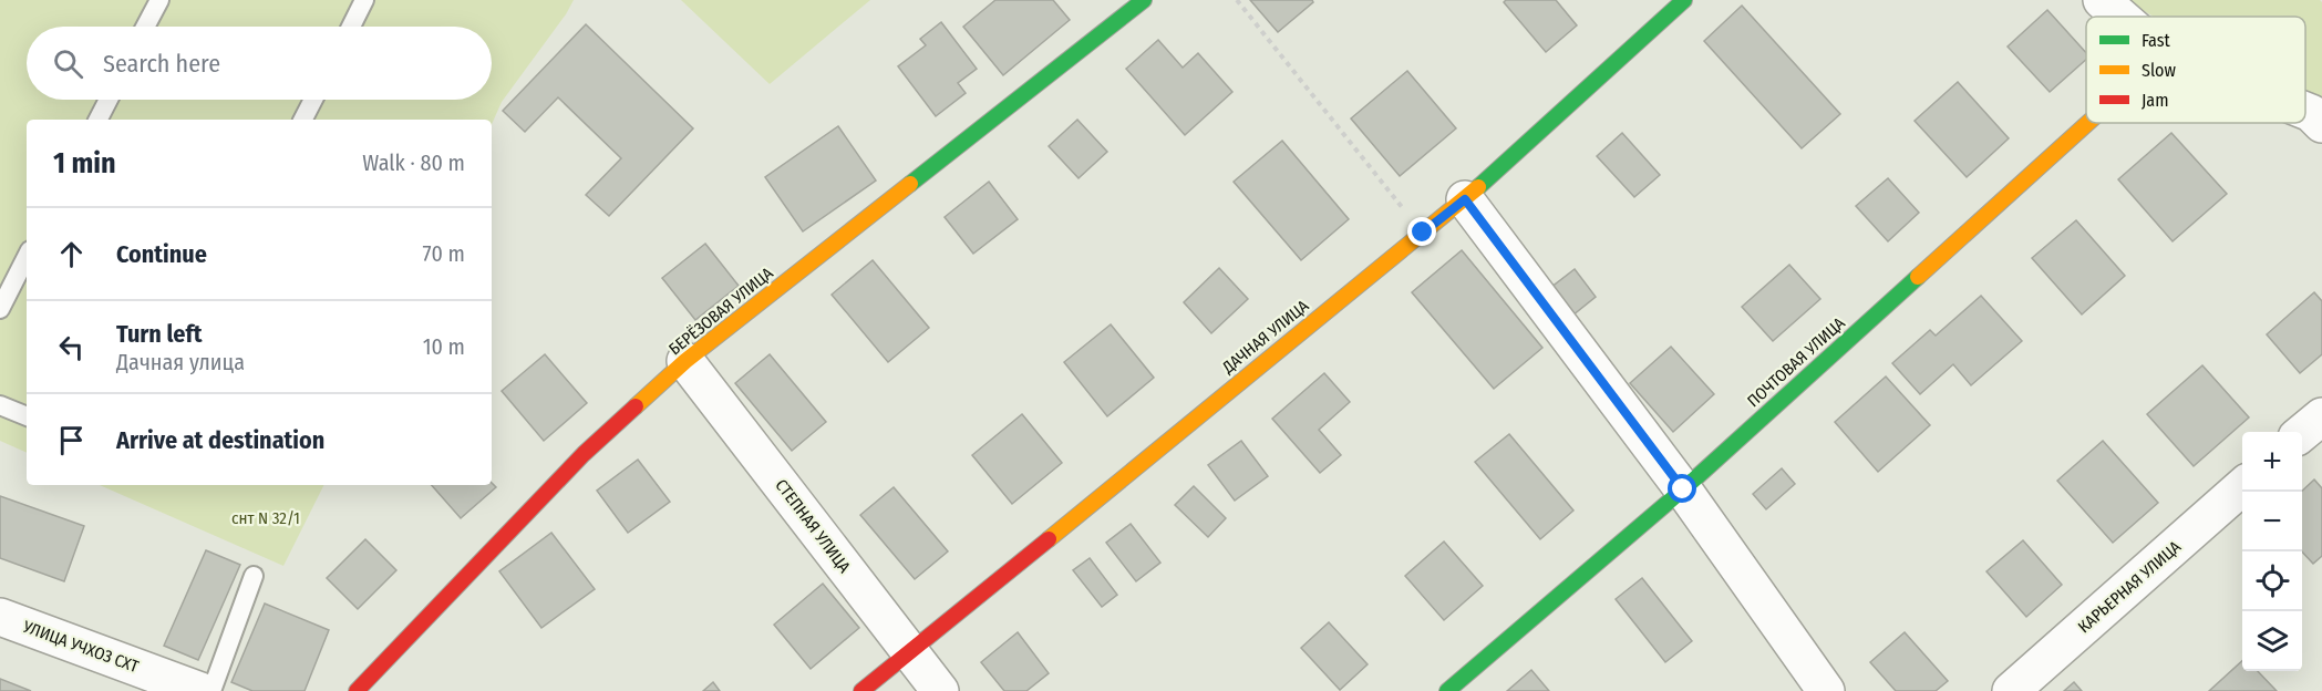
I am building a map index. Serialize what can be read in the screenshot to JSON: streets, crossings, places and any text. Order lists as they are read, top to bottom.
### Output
{
  "streets": {
    "street": [
      "БЕРЁЗОВАЯ УЛИЦА",
      "ДАЧНАЯ УЛИЦА",
      "ПОЧТОВАЯ УЛИЦА",
      "СТЕПНАЯ УЛИЦА",
      "КАРЬЕРНАЯ УЛИЦА",
      "УЛИЦА УЧХОЗ СХТ"
    ]
  },
  "crossings": [
    ["БЕРЁЗОВАЯ УЛИЦА", "СТЕПНАЯ УЛИЦА"],
    ["ДАЧНАЯ УЛИЦА", "СТЕПНАЯ УЛИЦА"]
  ],
  "parks": ["снт N 32/1"],
  "legend": ["Fast", "Slow", "Jam"],
  "page": {
    "search": "Search here",
    "heading": ["1 min", "Walk · 80 m"],
    "list": [
      ["Continue", "70 m"],
      ["Turn left", "Дачная улица", "10 m"],
      "Arrive at destination"
    ],
    "map_buttons": ["+", "−"]
  }
}
